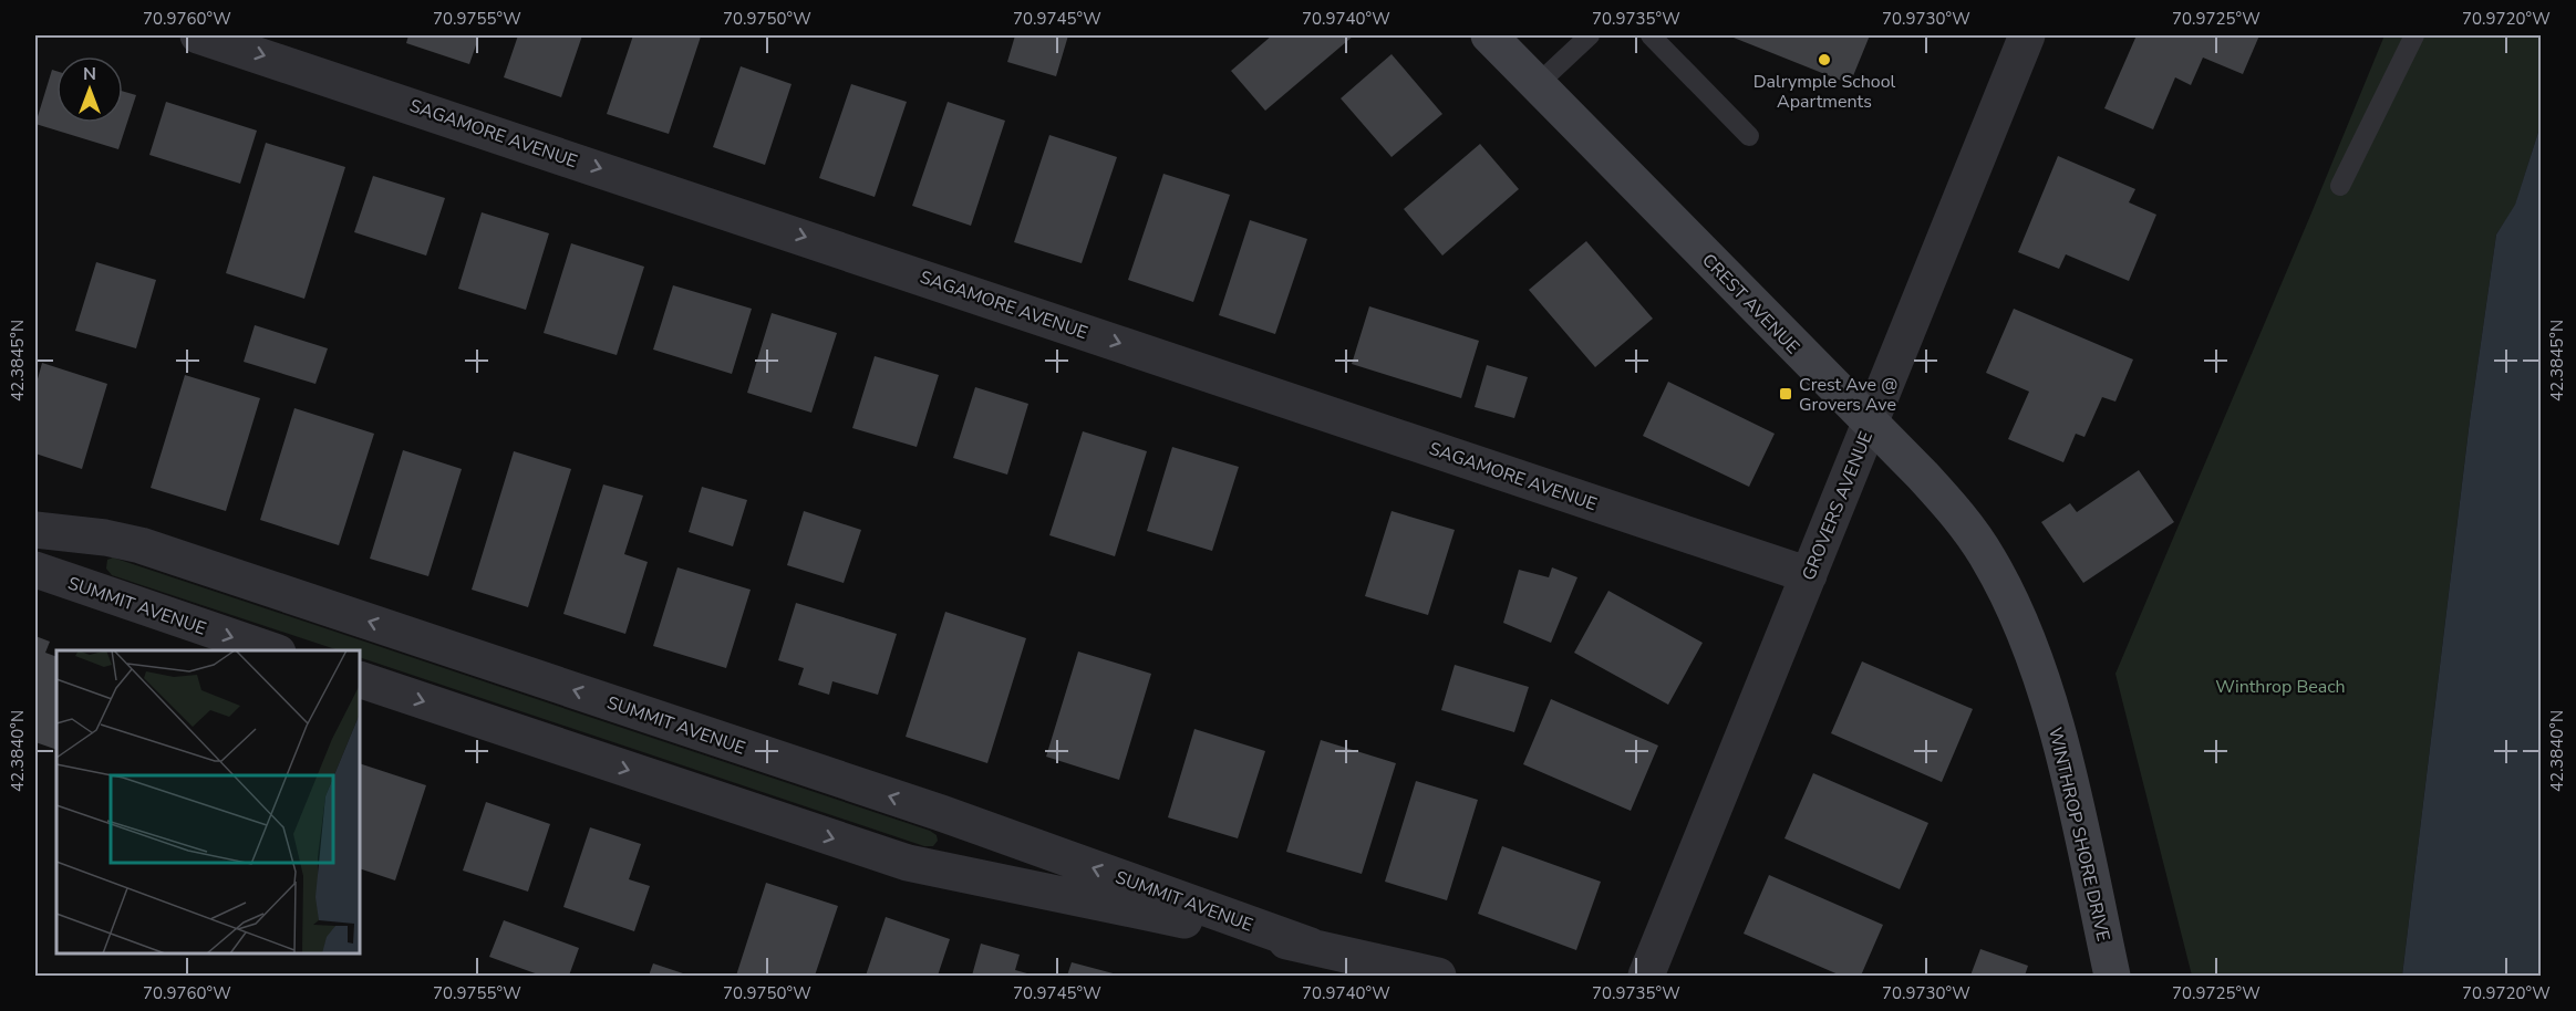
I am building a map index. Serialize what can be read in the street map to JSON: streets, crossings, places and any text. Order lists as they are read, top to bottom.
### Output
{
  "streets": {
    "main road": ["CREST AVENUE", "WINTHROP SHORE DRIVE"],
    "street": ["SAGAMORE AVENUE", "GROVERS AVENUE", "SUMMIT AVENUE"]
  },
  "crossings": [
    ["SAGAMORE AVENUE", "GROVERS AVENUE"],
    ["CREST AVENUE", "GROVERS AVENUE"],
    ["CREST AVENUE", "WINTHROP SHORE DRIVE"]
  ],
  "one_way": ["SAGAMORE AVENUE"],
  "parks": ["Winthrop Beach"],
  "places": {
    "other": ["Dalrymple School Apartments"],
    "transit": ["Crest Ave @ Grovers Ave"]
  },
  "north": "top",
  "coordinates": [
    "70.9760°W",
    "70.9755°W",
    "70.9750°W",
    "70.9745°W",
    "70.9740°W",
    "70.9735°W",
    "70.9730°W",
    "70.9725°W",
    "70.9720°W",
    "42.3845°N",
    "42.3840°N"
  ]
}
